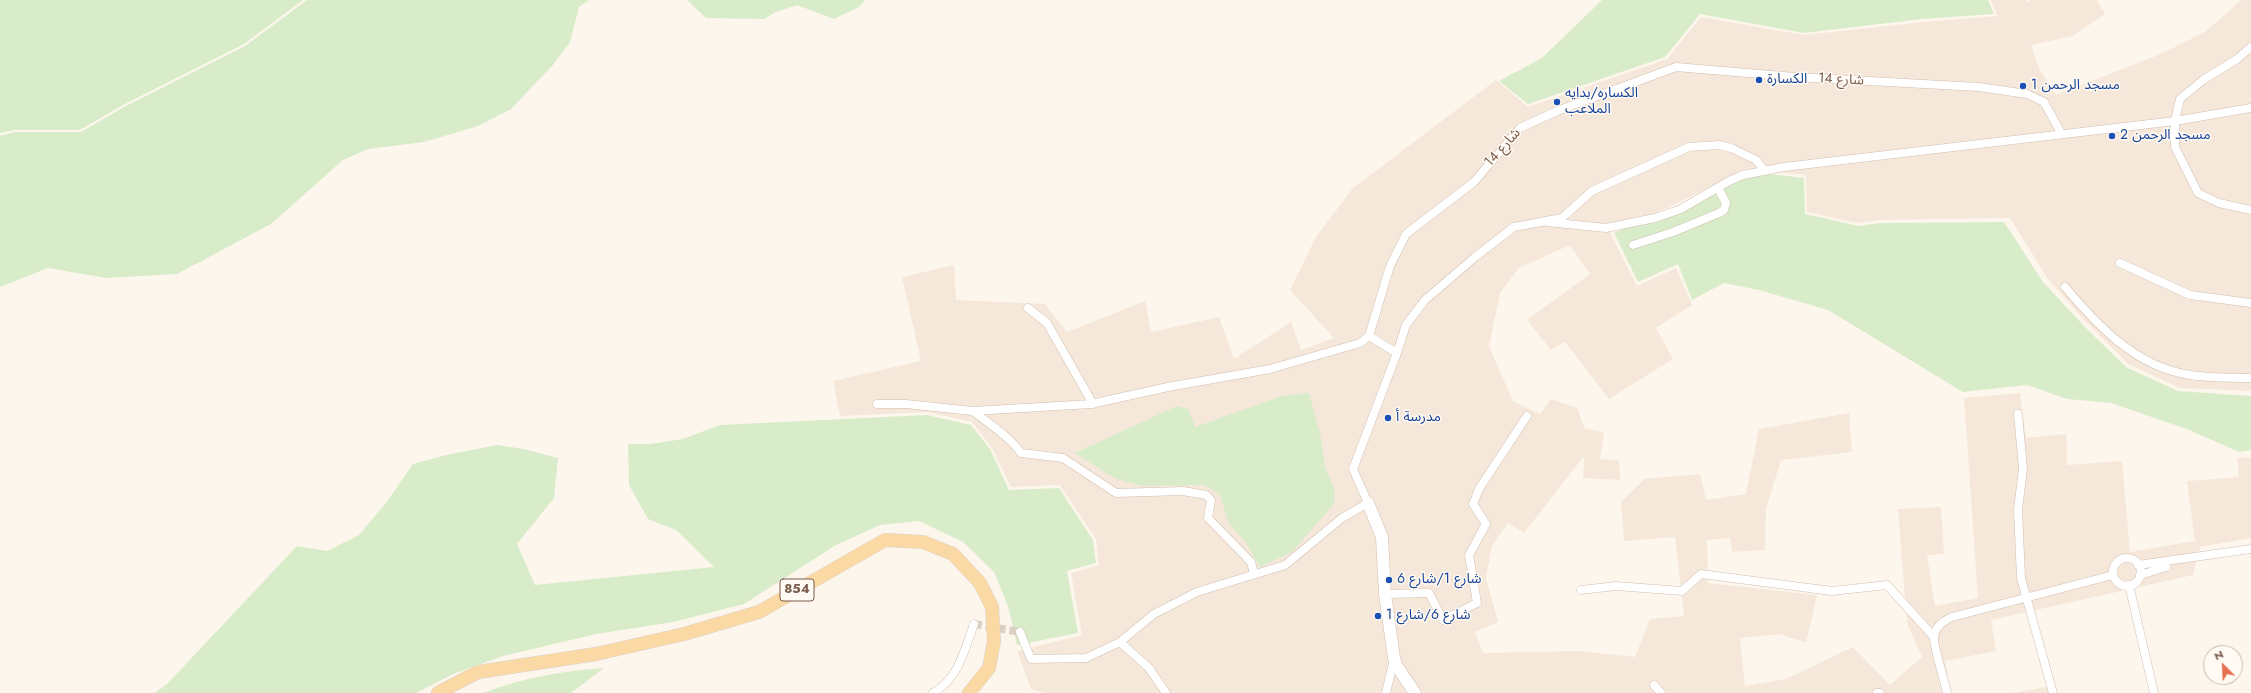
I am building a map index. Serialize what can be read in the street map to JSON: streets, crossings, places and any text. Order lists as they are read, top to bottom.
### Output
{
  "streets": {
    "main road": ["854"],
    "street": ["شارع 14"]
  },
  "places": [
    "الكسارة",
    "مسجد الرحمن 1",
    "الكساره/بدايه الملاعب",
    "مسجد الرحمن 2",
    "مدرسة أ",
    "شارع 1/شارع 6",
    "شارع 6/شارع 1"
  ],
  "north": "top left"
}
